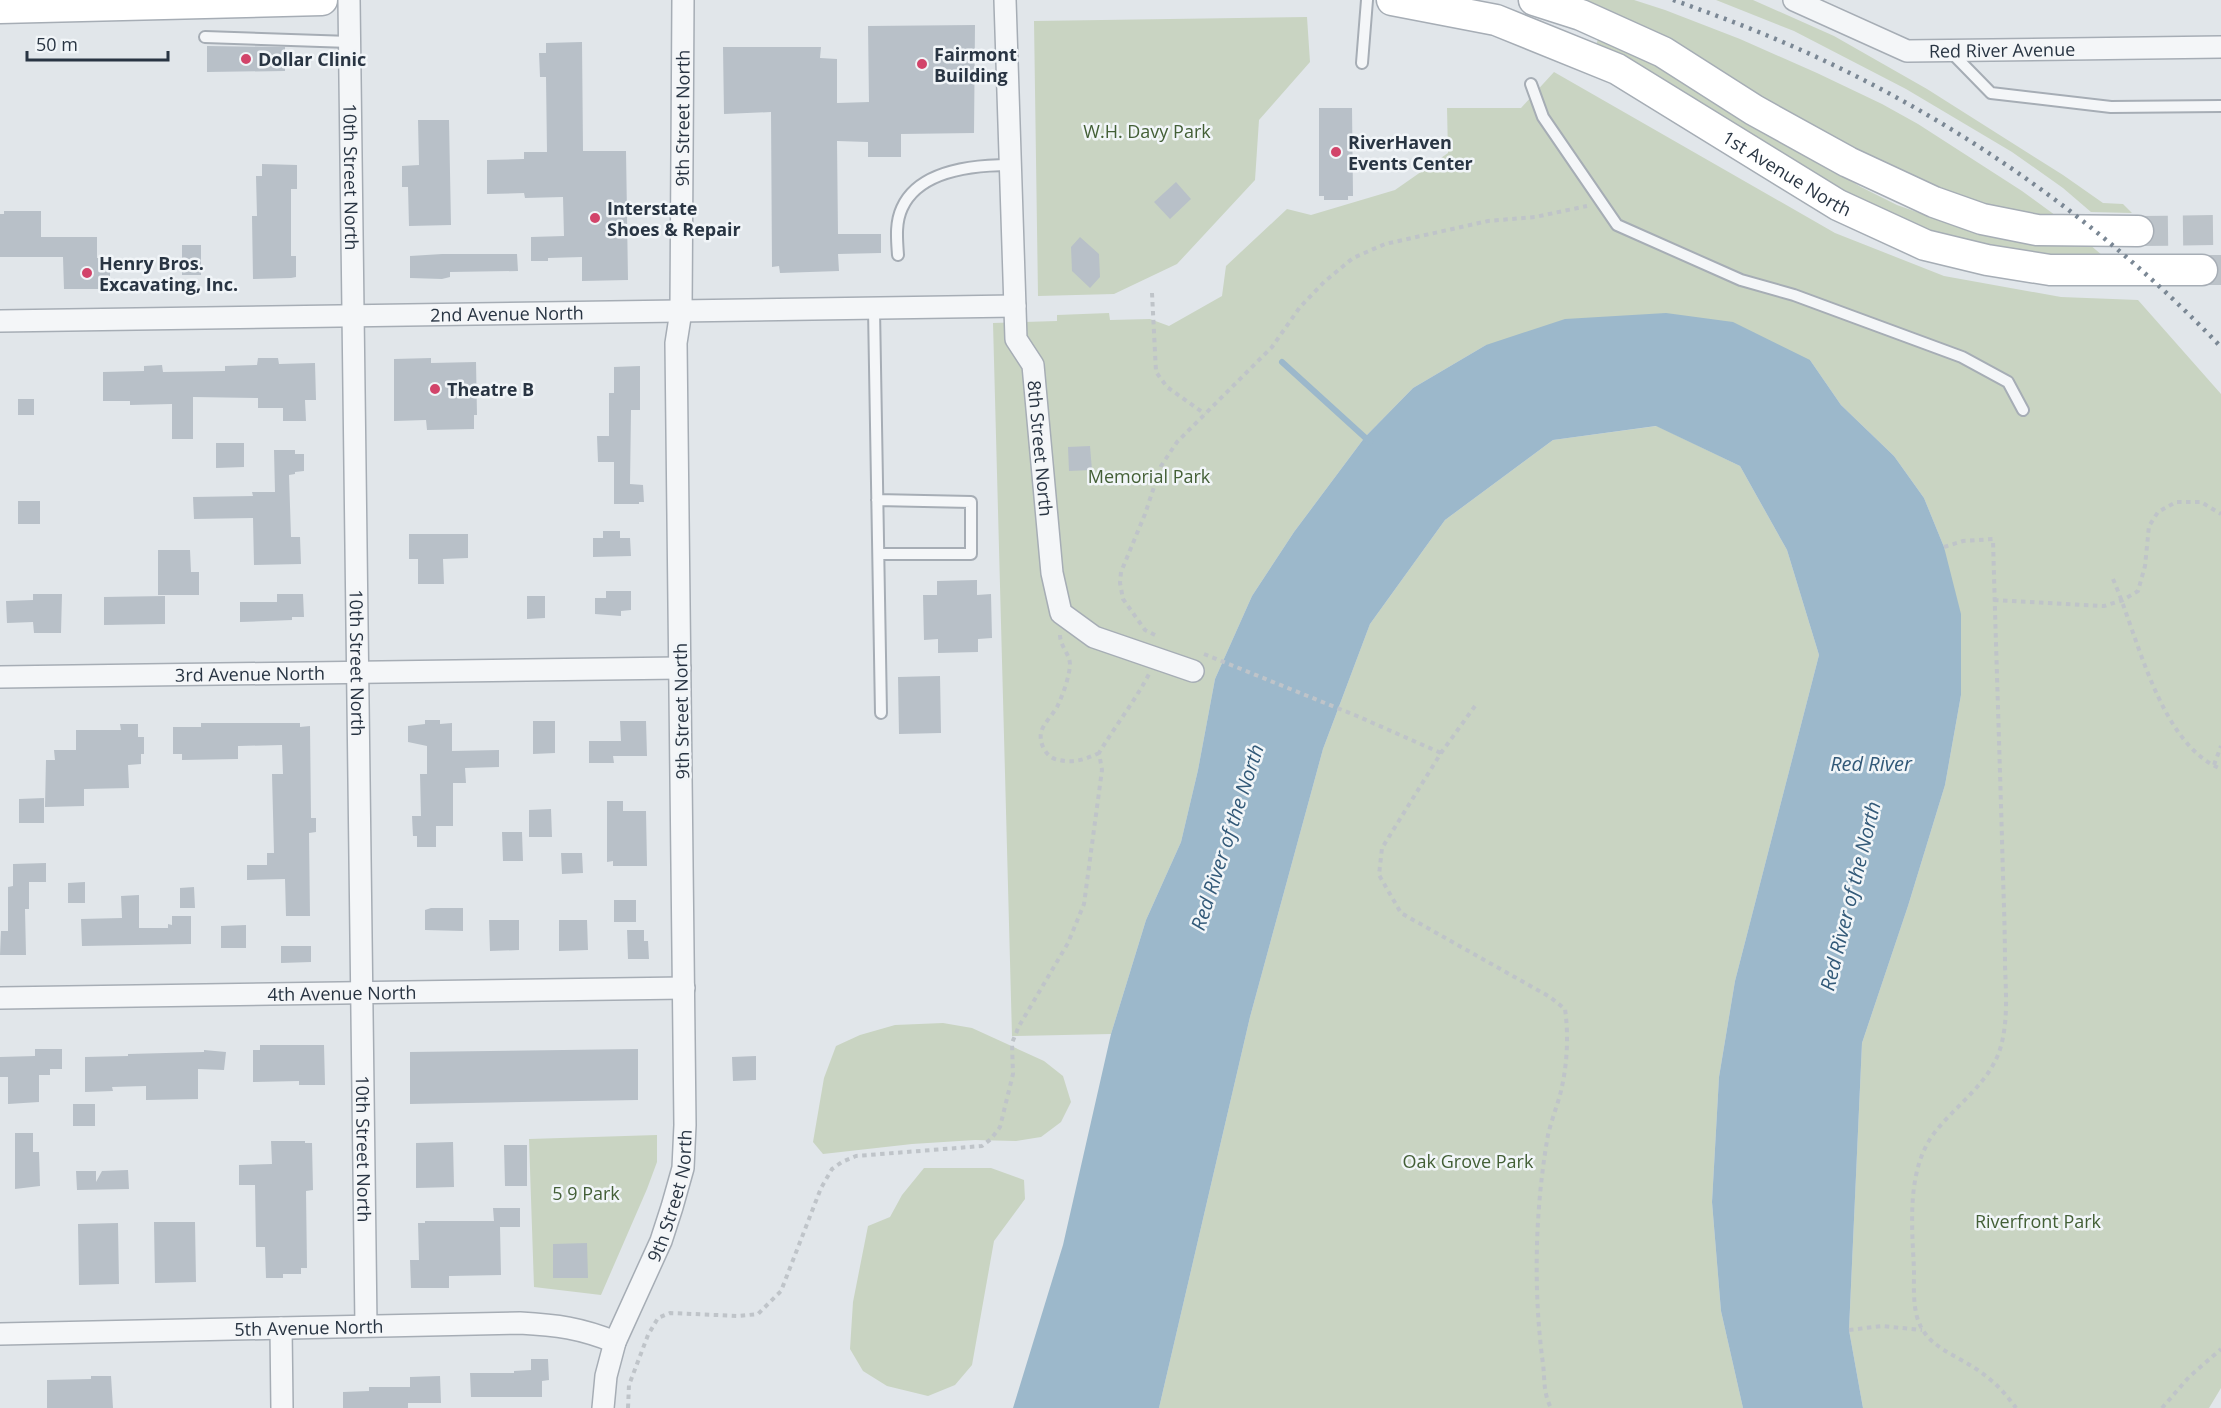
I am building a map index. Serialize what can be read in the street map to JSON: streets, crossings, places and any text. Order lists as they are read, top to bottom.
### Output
{
  "streets": {
    "main road": ["1st Avenue North"],
    "street": [
      "Red River Avenue",
      "9th Street North",
      "10th Street North",
      "2nd Avenue North",
      "8th Street North",
      "3rd Avenue North",
      "4th Avenue North",
      "5th Avenue North"
    ]
  },
  "crossings": [
    ["9th Street North", "2nd Avenue North"],
    ["9th Street North", "3rd Avenue North"],
    ["9th Street North", "4th Avenue North"],
    ["9th Street North", "5th Avenue North"],
    ["10th Street North", "2nd Avenue North"],
    ["10th Street North", "3rd Avenue North"],
    ["10th Street North", "4th Avenue North"],
    ["10th Street North", "5th Avenue North"],
    ["2nd Avenue North", "8th Street North"]
  ],
  "water": ["Red River", "Red River of the North"],
  "parks": [
    "W.H. Davy Park",
    "Memorial Park",
    "Oak Grove Park",
    "5 9 Park",
    "Riverfront Park"
  ],
  "places": [
    "Dollar Clinic",
    "Fairmont Building",
    "RiverHaven Events Center",
    "Interstate Shoes & Repair",
    "Henry Bros. Excavating, Inc.",
    "Theatre B"
  ],
  "scale_bar": "50 m"
}
